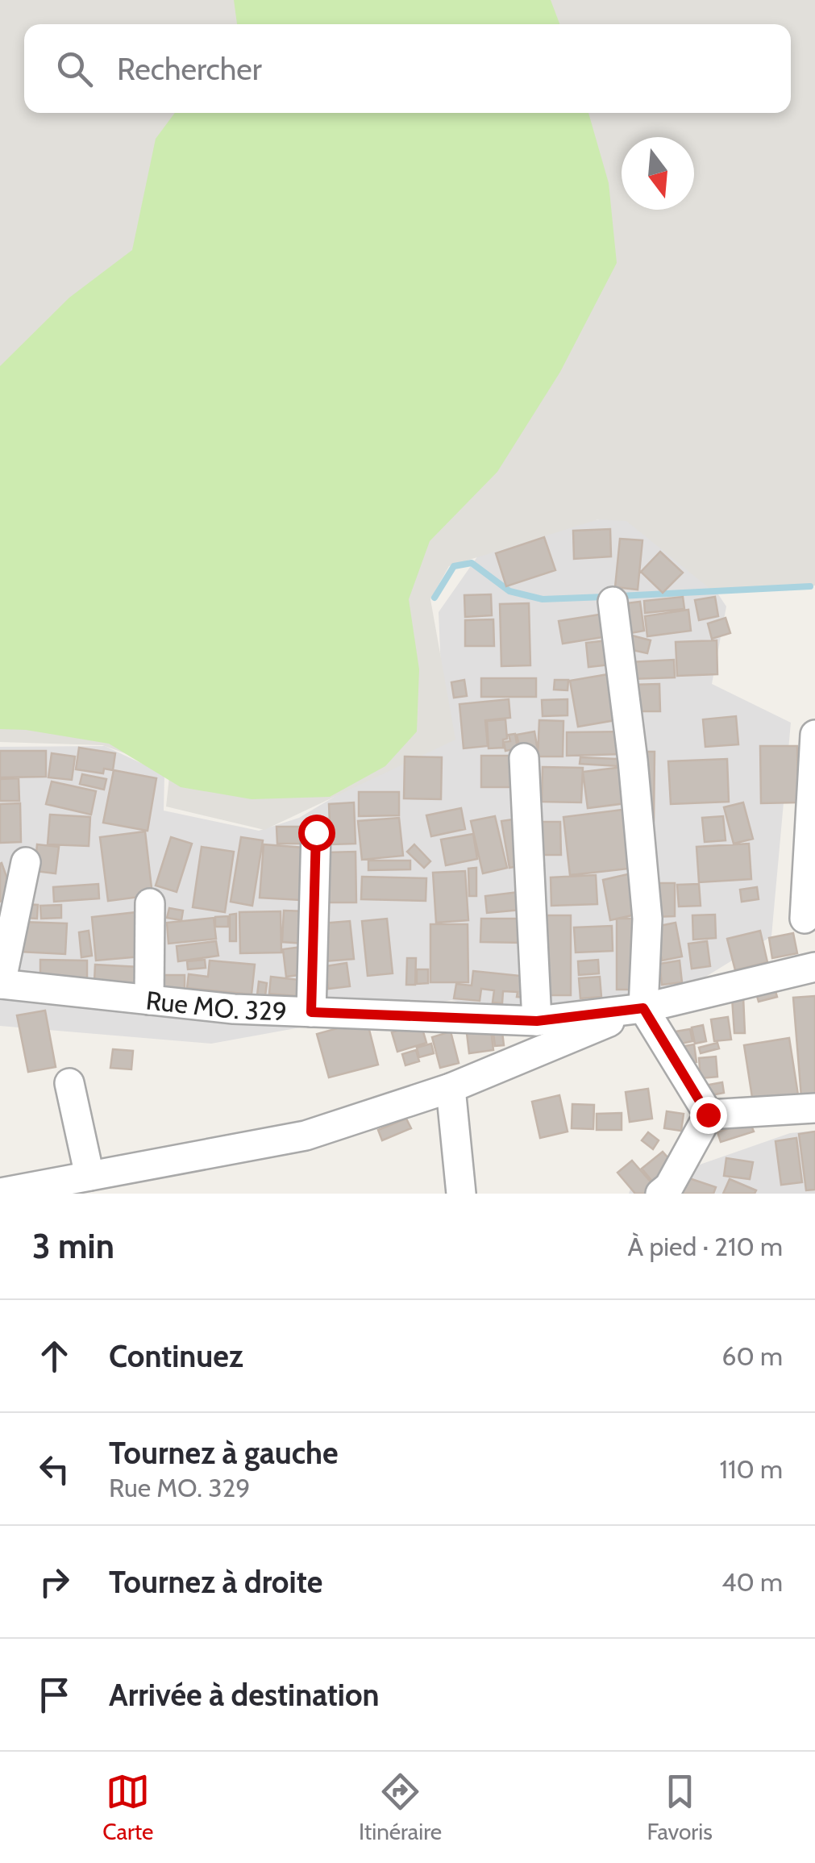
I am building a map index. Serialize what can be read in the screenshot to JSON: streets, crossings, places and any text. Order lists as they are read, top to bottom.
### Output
{
  "streets": {
    "street": ["Rue MO. 329"]
  },
  "north": "bottom",
  "page": {
    "search": "Rechercher",
    "heading": ["3 min", "À pied · 210 m"],
    "list": [
      ["Continuez", "60 m"],
      ["Tournez à gauche", "Rue MO. 329", "110 m"],
      ["Tournez à droite", "40 m"],
      "Arrivée à destination"
    ],
    "nav": ["Carte", "Itinéraire", "Favoris"]
  }
}
